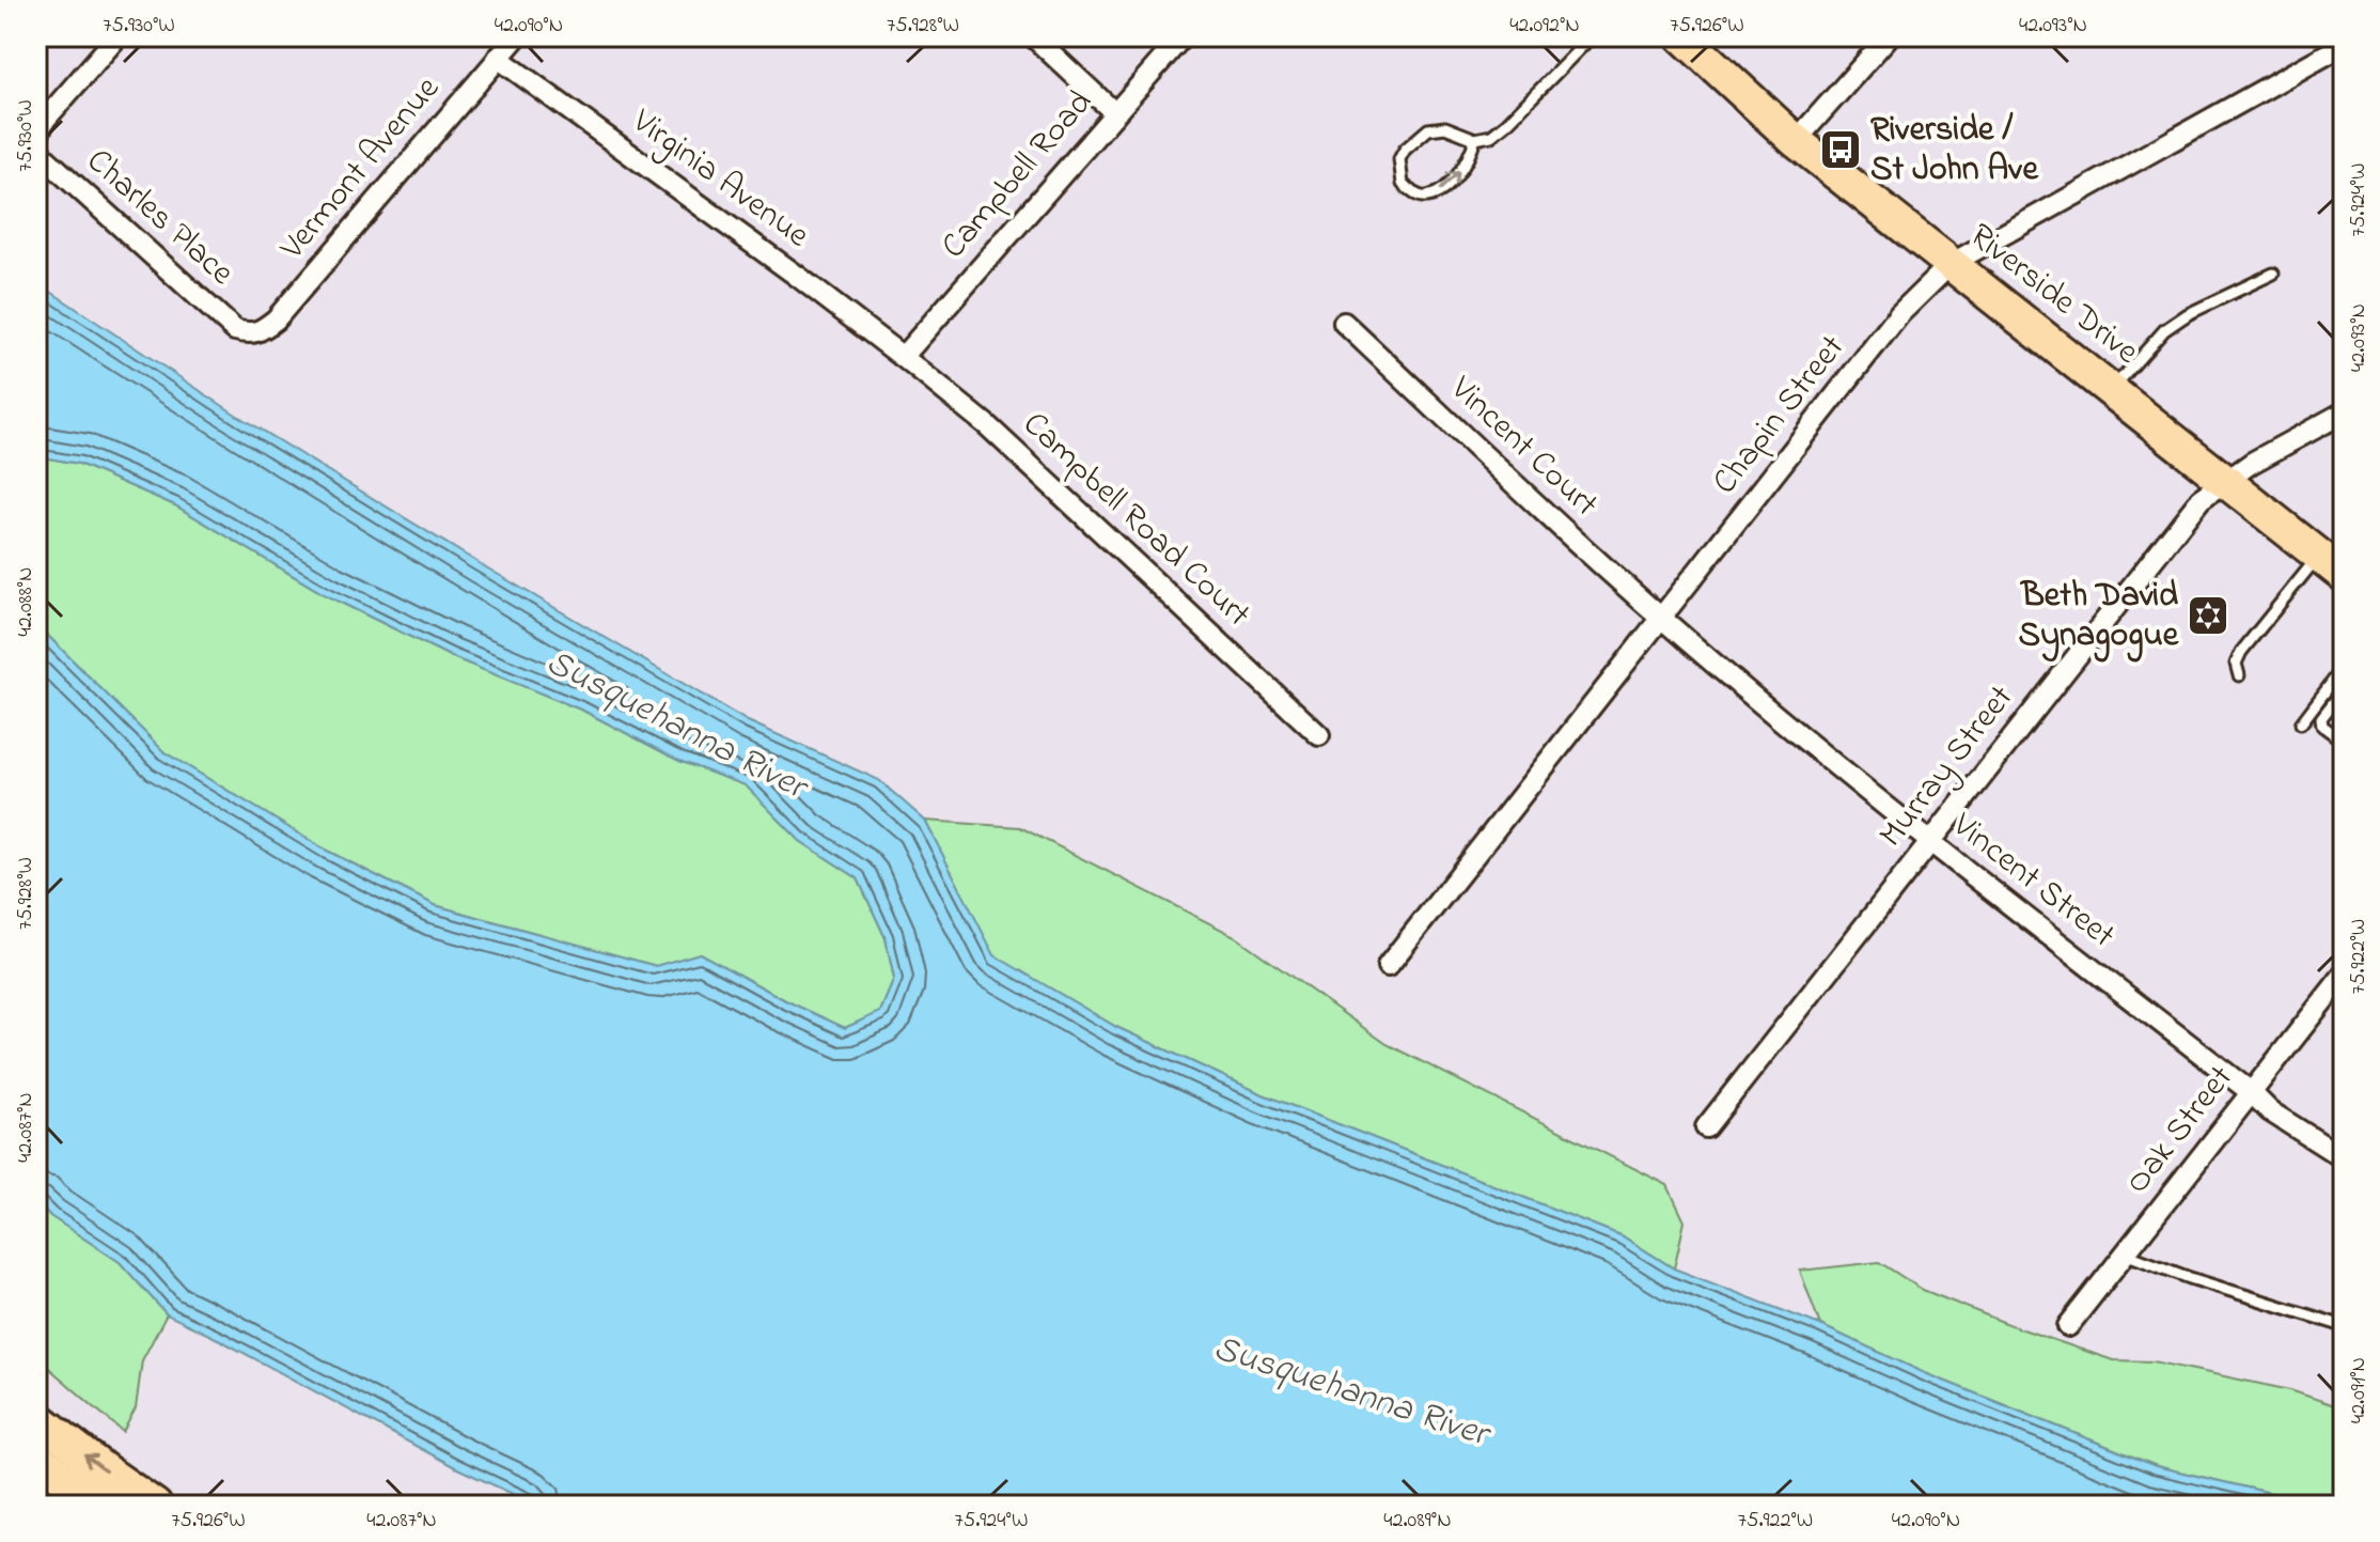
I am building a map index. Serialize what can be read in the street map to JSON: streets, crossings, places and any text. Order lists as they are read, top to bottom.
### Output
{
  "streets": {
    "main road": ["Riverside Drive"],
    "street": [
      "Vermont Avenue",
      "Campbell Road",
      "Virginia Avenue",
      "Charles Place",
      "Chapin Street",
      "Vincent Court",
      "Campbell Road Court",
      "Murray Street",
      "Vincent Street",
      "Oak Street"
    ]
  },
  "crossings": [
    ["Vermont Avenue", "Virginia Avenue"],
    ["Vermont Avenue", "Charles Place"],
    ["Campbell Road", "Virginia Avenue"],
    ["Campbell Road", "Campbell Road Court"],
    ["Virginia Avenue", "Campbell Road Court"],
    ["Riverside Drive", "Chapin Street"],
    ["Riverside Drive", "Murray Street"],
    ["Chapin Street", "Vincent Court"],
    ["Chapin Street", "Vincent Street"],
    ["Vincent Court", "Vincent Street"],
    ["Murray Street", "Vincent Street"],
    ["Vincent Street", "Oak Street"]
  ],
  "water": ["Susquehanna River"],
  "places": {
    "bus stop": ["Riverside / St John Ave"],
    "synagogue": ["Beth David Synagogue"]
  },
  "coordinates": [
    "75.930°W",
    "42.090°N",
    "75.928°W",
    "42.092°N",
    "75.926°W",
    "42.093°N",
    "75.924°W",
    "42.088°N",
    "75.922°W",
    "42.087°N",
    "42.091°N",
    "42.089°N"
  ]
}
